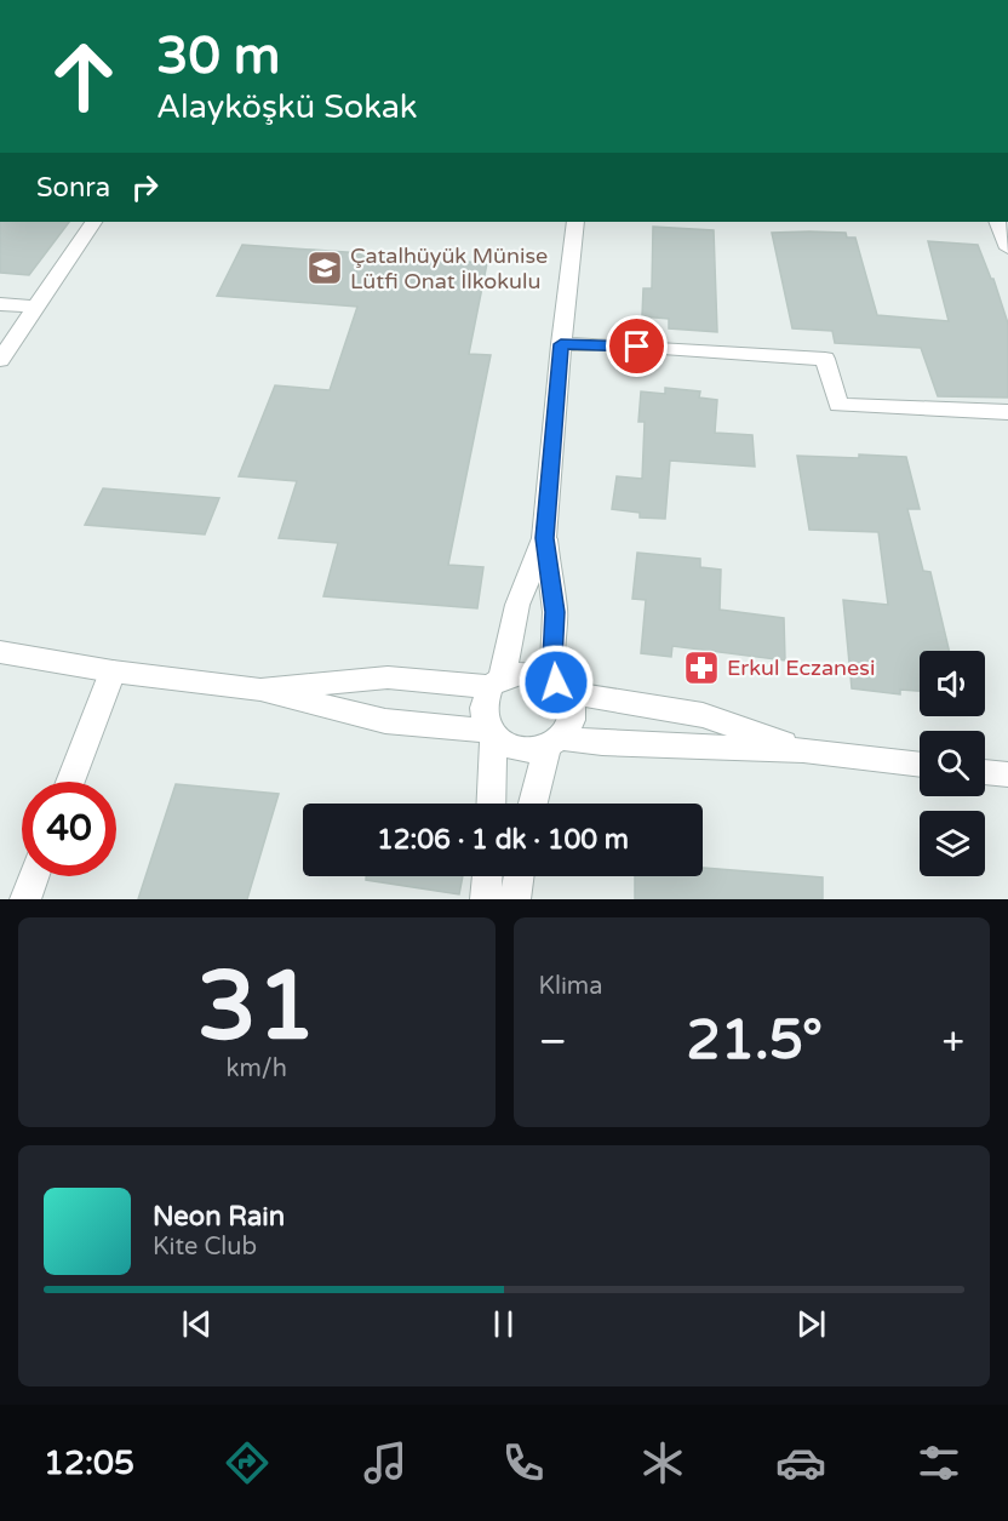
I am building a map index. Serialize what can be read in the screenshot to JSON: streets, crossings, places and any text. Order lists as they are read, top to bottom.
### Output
{
  "places": {
    "school or university": ["Çatalhüyük Münise Lütfi Onat İlkokulu"],
    "pharmacy": ["Erkul Eczanesi"]
  },
  "page": {
    "turn": ["30 m", "Alayköşkü Sokak"],
    "then": "Sonra",
    "limit": "40",
    "trip": "12:06 · 1 dk · 100 m",
    "tile": [
      ["31", "km/h"],
      "Klima"
    ],
    "heat": ["−", "21.5°", "+"],
    "song": ["Neon Rain", "Kite Club"],
    "tabs": "12:05"
  }
}
